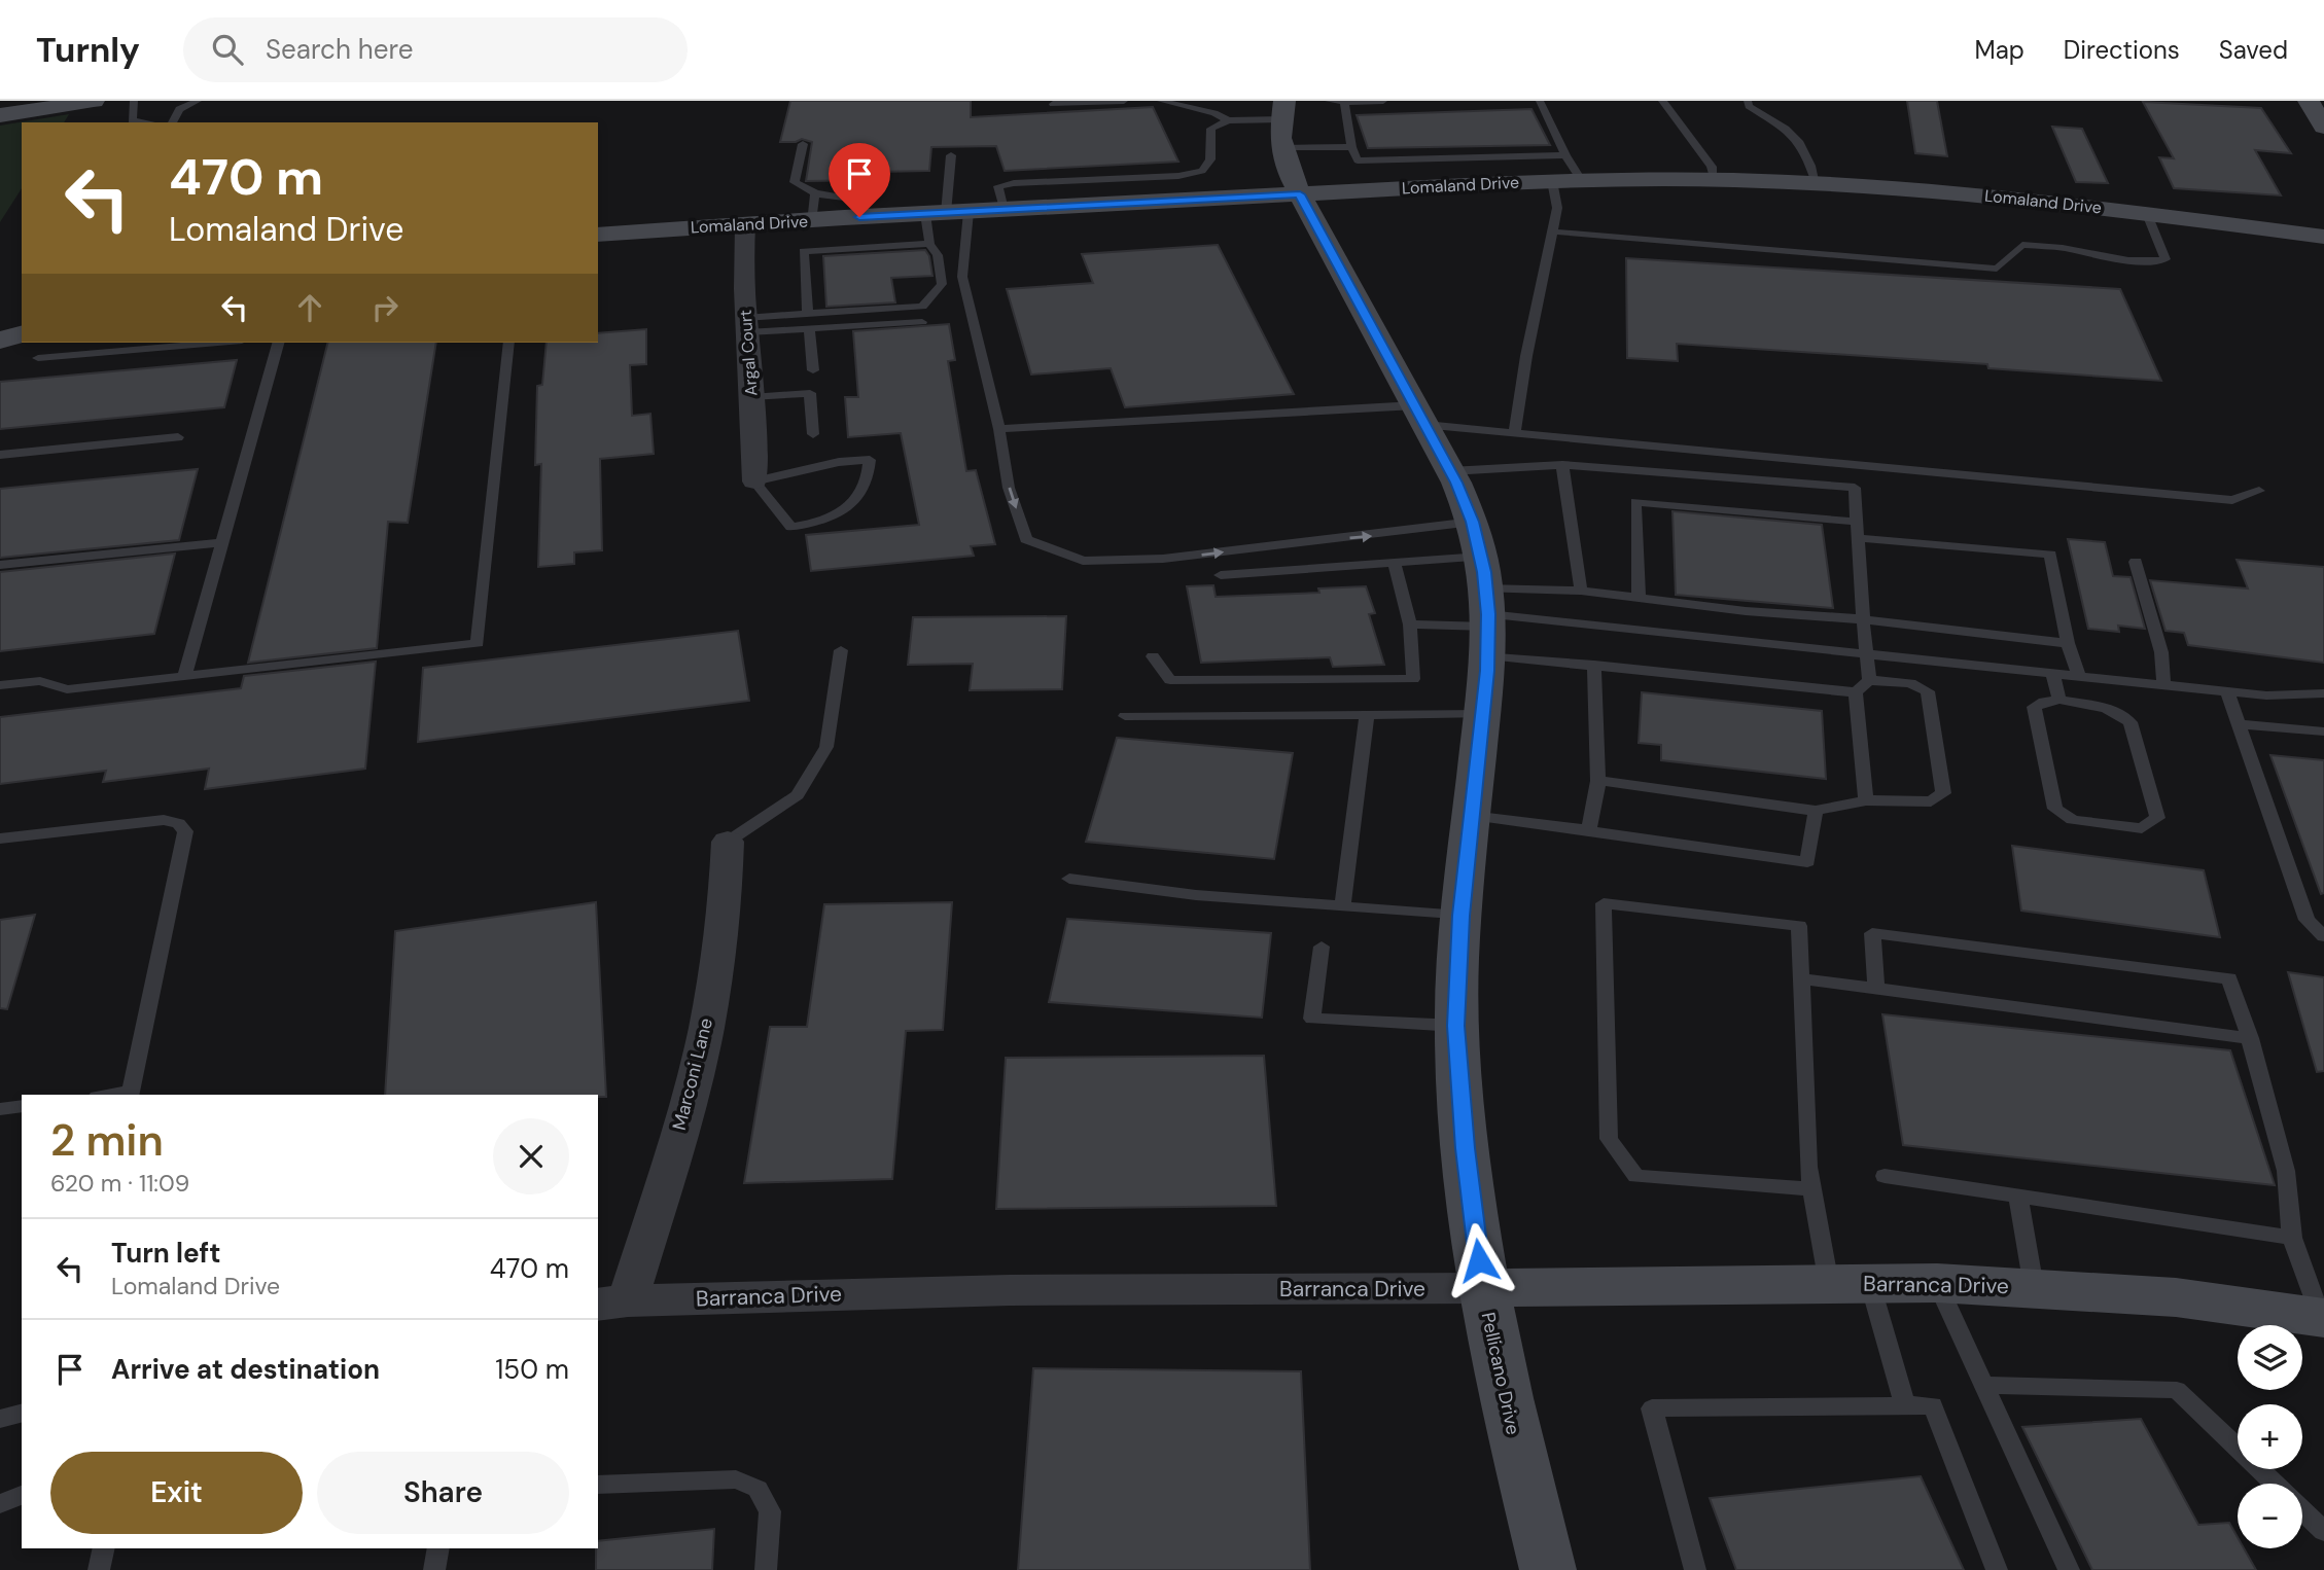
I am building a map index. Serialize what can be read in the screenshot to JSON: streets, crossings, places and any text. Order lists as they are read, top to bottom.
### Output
{
  "streets": {
    "street": [
      "Lomaland Drive",
      "Argal Court",
      "Marconi Lane",
      "Barranca Drive",
      "Pellicano Drive"
    ]
  },
  "crossings": [
    ["Lomaland Drive", "Argal Court"],
    ["Lomaland Drive", "Pellicano Drive"],
    ["Marconi Lane", "Barranca Drive"],
    ["Barranca Drive", "Pellicano Drive"]
  ],
  "page": {
    "header": "Turnly",
    "search": "Search here",
    "nav": ["Map", "Directions", "Saved"],
    "turn": ["470 m", "Lomaland Drive"],
    "heading": ["2 min", "620 m · 11:09"],
    "list": [
      {
        "name": "Turn left",
        "note": "Lomaland Drive",
        "value": "470 m"
      },
      {
        "name": "Arrive at destination",
        "value": "150 m"
      }
    ],
    "map_buttons": ["+", "−"],
    "buttons": ["Exit", "Share"]
  }
}
